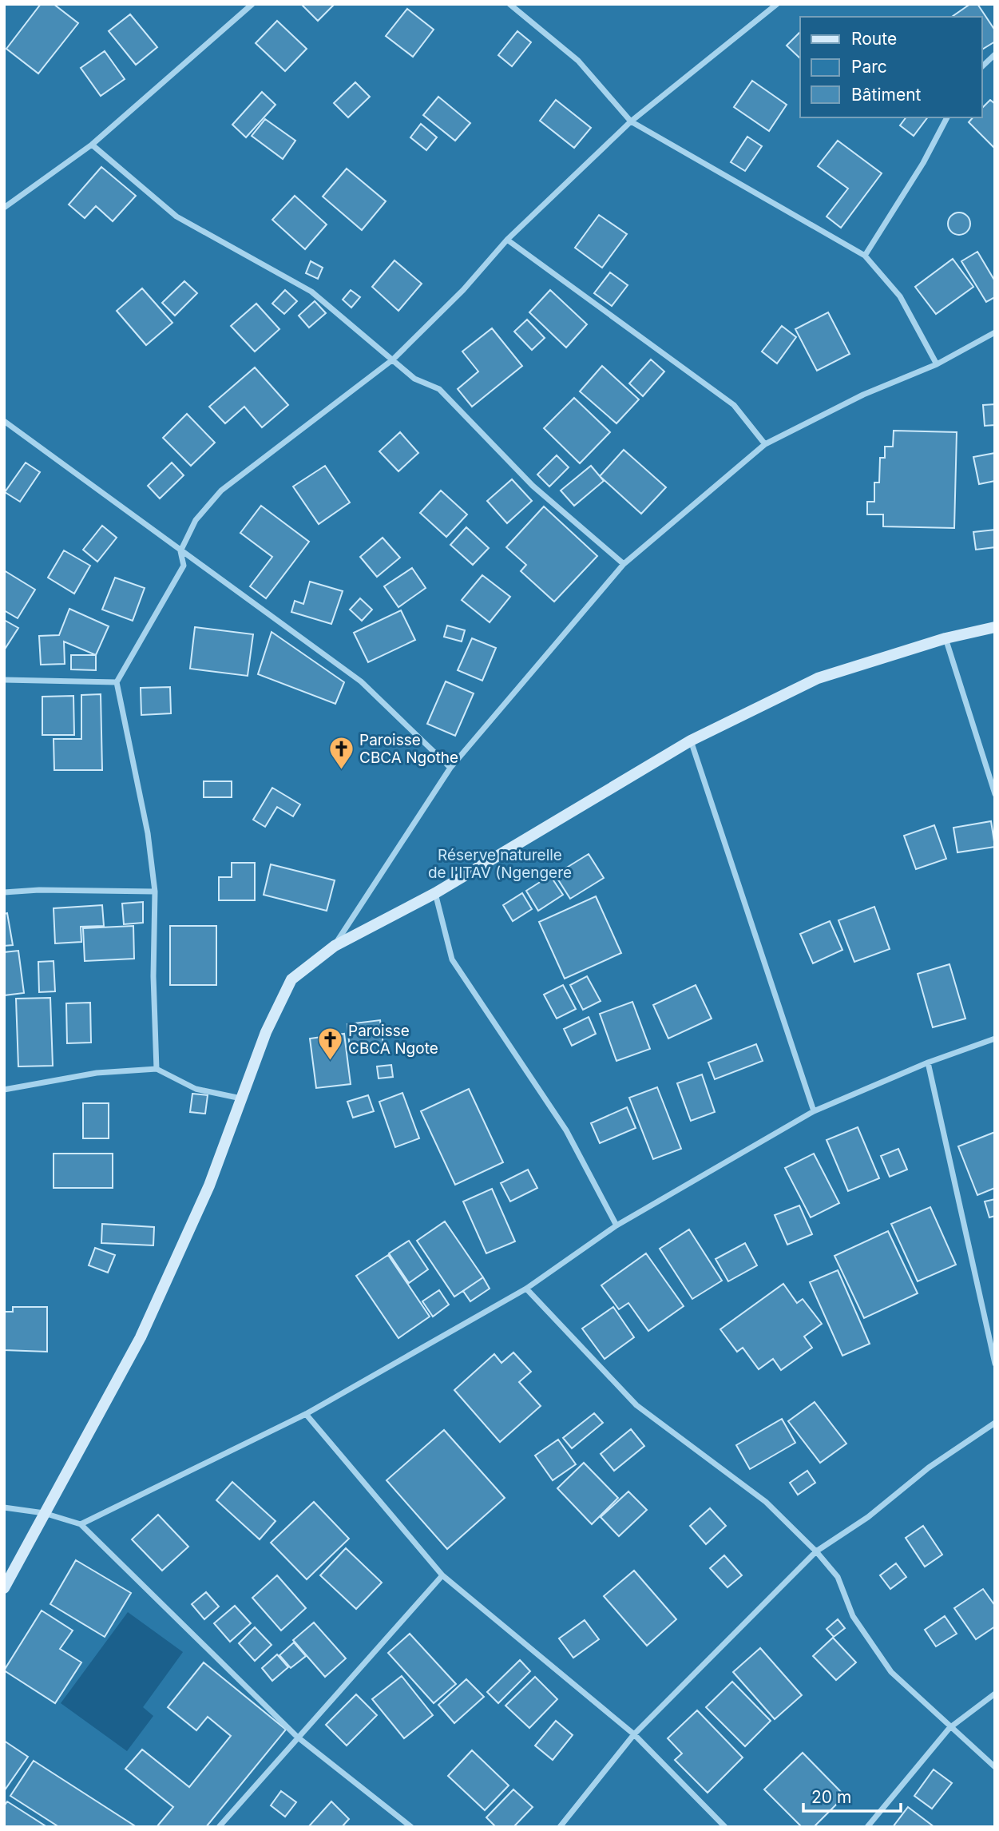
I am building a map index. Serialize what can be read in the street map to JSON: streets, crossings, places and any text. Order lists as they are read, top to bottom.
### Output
{
  "parks": ["Réserve naturelle de l'ITAV (Ngengere"],
  "places": {
    "church": ["Paroisse CBCA Ngothe", "Paroisse CBCA Ngote"]
  },
  "legend": ["Route", "Parc", "Bâtiment"],
  "scale_bar": "20 m"
}
